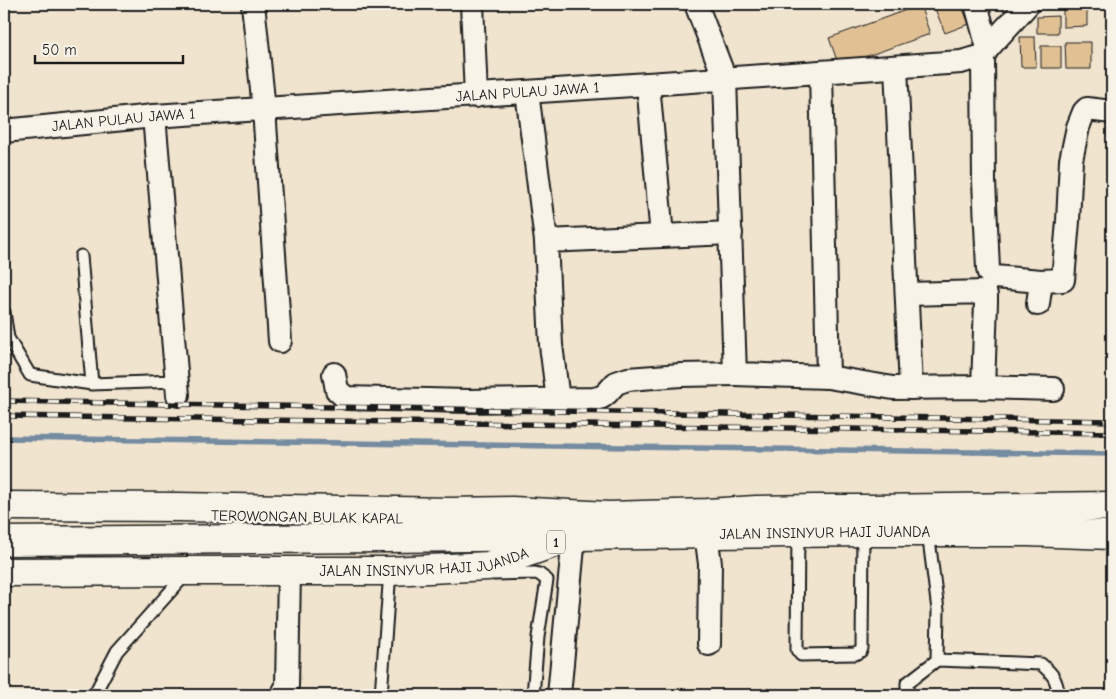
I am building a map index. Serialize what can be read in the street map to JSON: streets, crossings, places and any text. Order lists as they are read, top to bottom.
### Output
{
  "streets": {
    "highway": ["TEROWONGAN BULAK KAPAL", "JALAN INSINYUR HAJI JUANDA", "1"],
    "street": ["JALAN PULAU JAWA 1"]
  },
  "crossings": [
    ["TEROWONGAN BULAK KAPAL", "JALAN INSINYUR HAJI JUANDA"]
  ],
  "scale_bar": "50 m"
}
